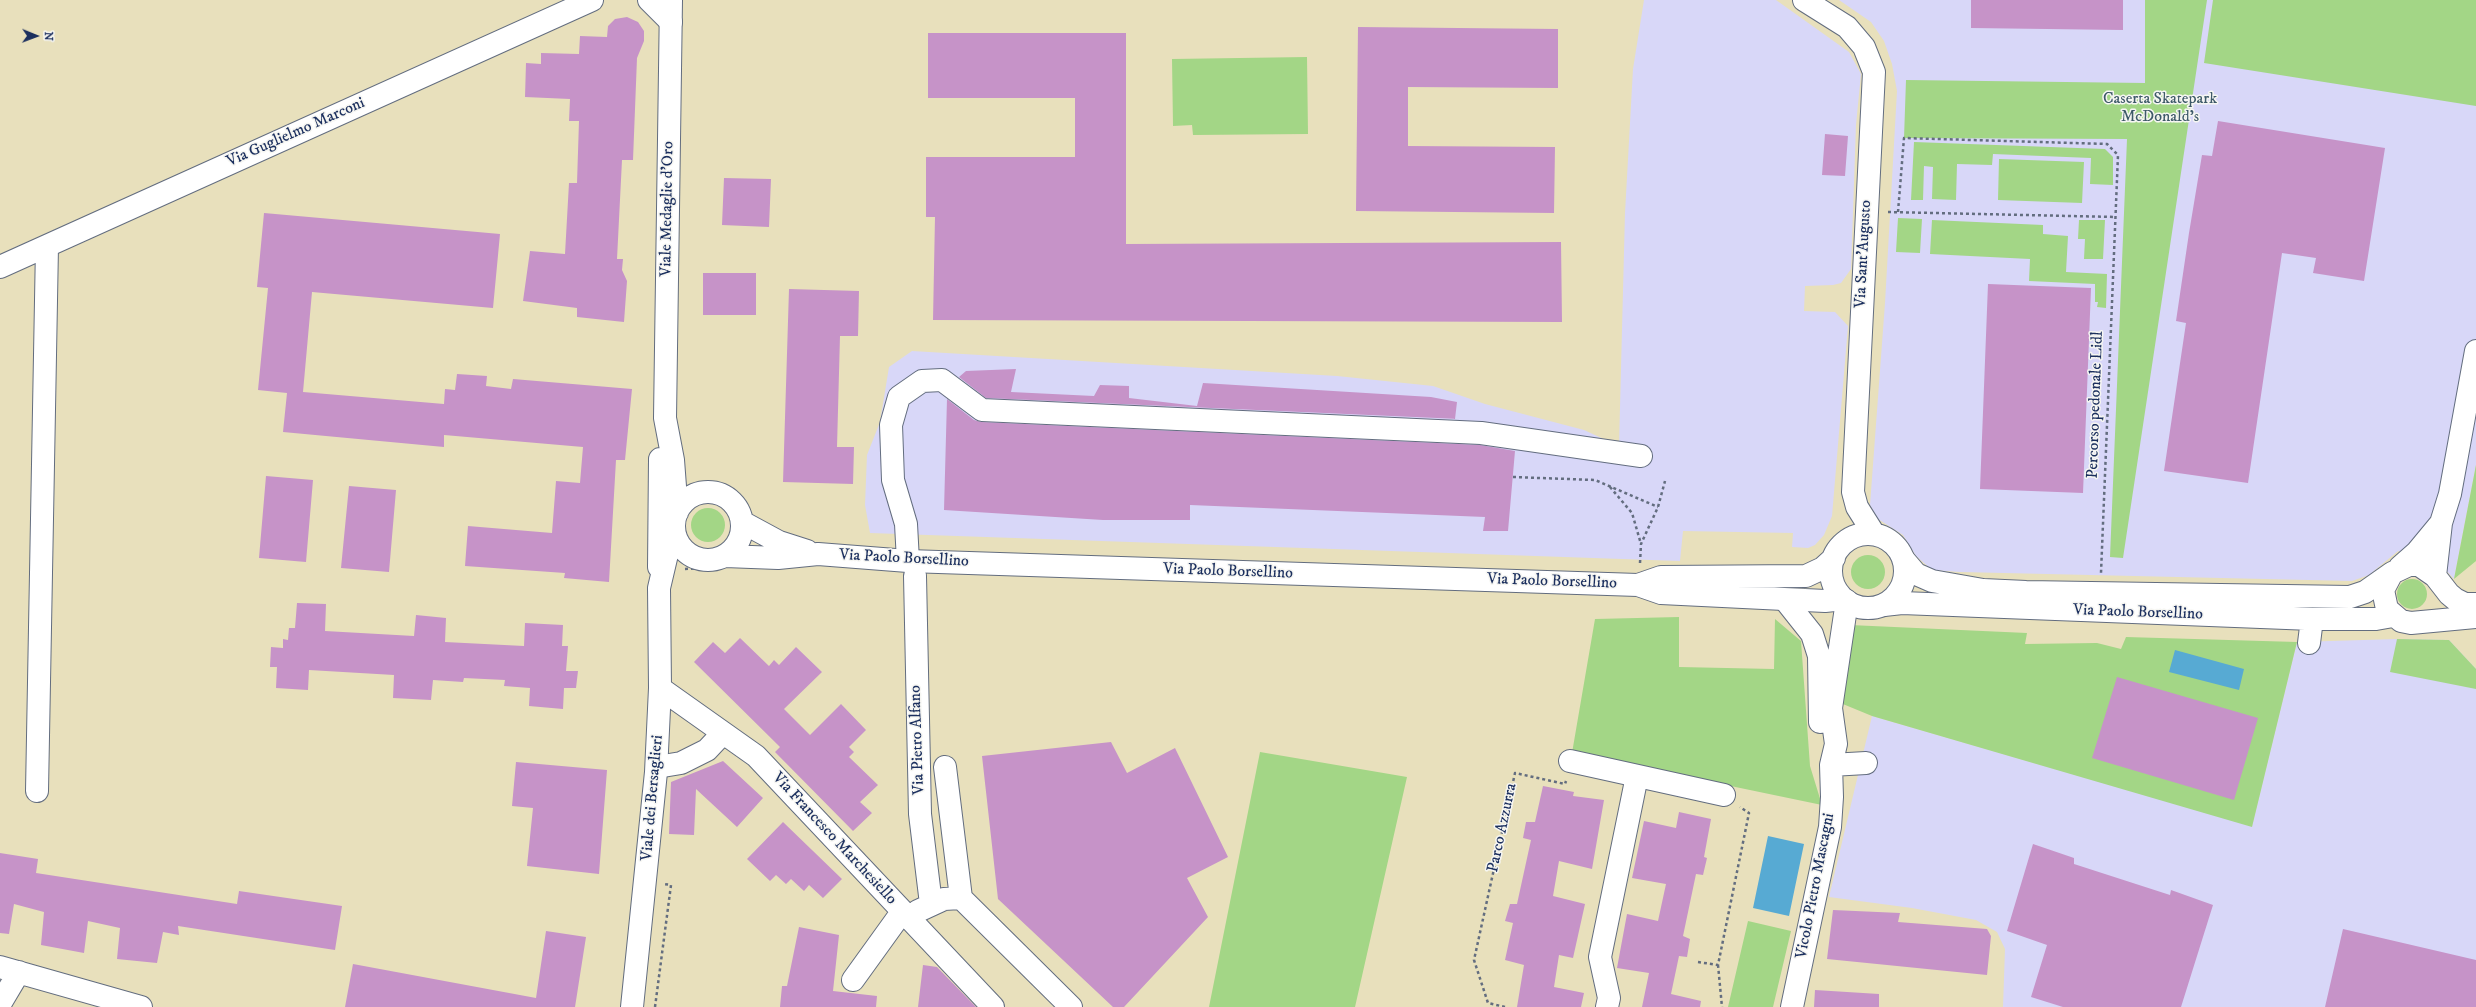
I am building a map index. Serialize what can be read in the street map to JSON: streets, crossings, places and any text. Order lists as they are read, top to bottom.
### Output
{
  "streets": {
    "street": [
      "Via Guglielmo Marconi",
      "Viale Medaglie d'Oro",
      "Via Sant'Augusto",
      "Via Paolo Borsellino",
      "Via Pietro Alfano",
      "Viale dei Bersaglieri",
      "Via Francesco Marchesiello",
      "Vicolo Pietro Mascagni"
    ],
    "path": ["Percorso pedonale Lidl", "Parco Azzurra"]
  },
  "crossings": [
    ["Viale Medaglie d'Oro", "Via Paolo Borsellino"],
    ["Viale Medaglie d'Oro", "Viale dei Bersaglieri"],
    ["Via Sant'Augusto", "Via Paolo Borsellino"],
    ["Via Sant'Augusto", "Vicolo Pietro Mascagni"],
    ["Percorso pedonale Lidl", "Via Paolo Borsellino"],
    ["Via Paolo Borsellino", "Via Pietro Alfano"],
    ["Via Paolo Borsellino", "Viale dei Bersaglieri"],
    ["Via Paolo Borsellino", "Vicolo Pietro Mascagni"],
    ["Viale dei Bersaglieri", "Via Francesco Marchesiello"]
  ],
  "parks": ["Caserta Skatepark McDonald's"],
  "north": "right"
}
